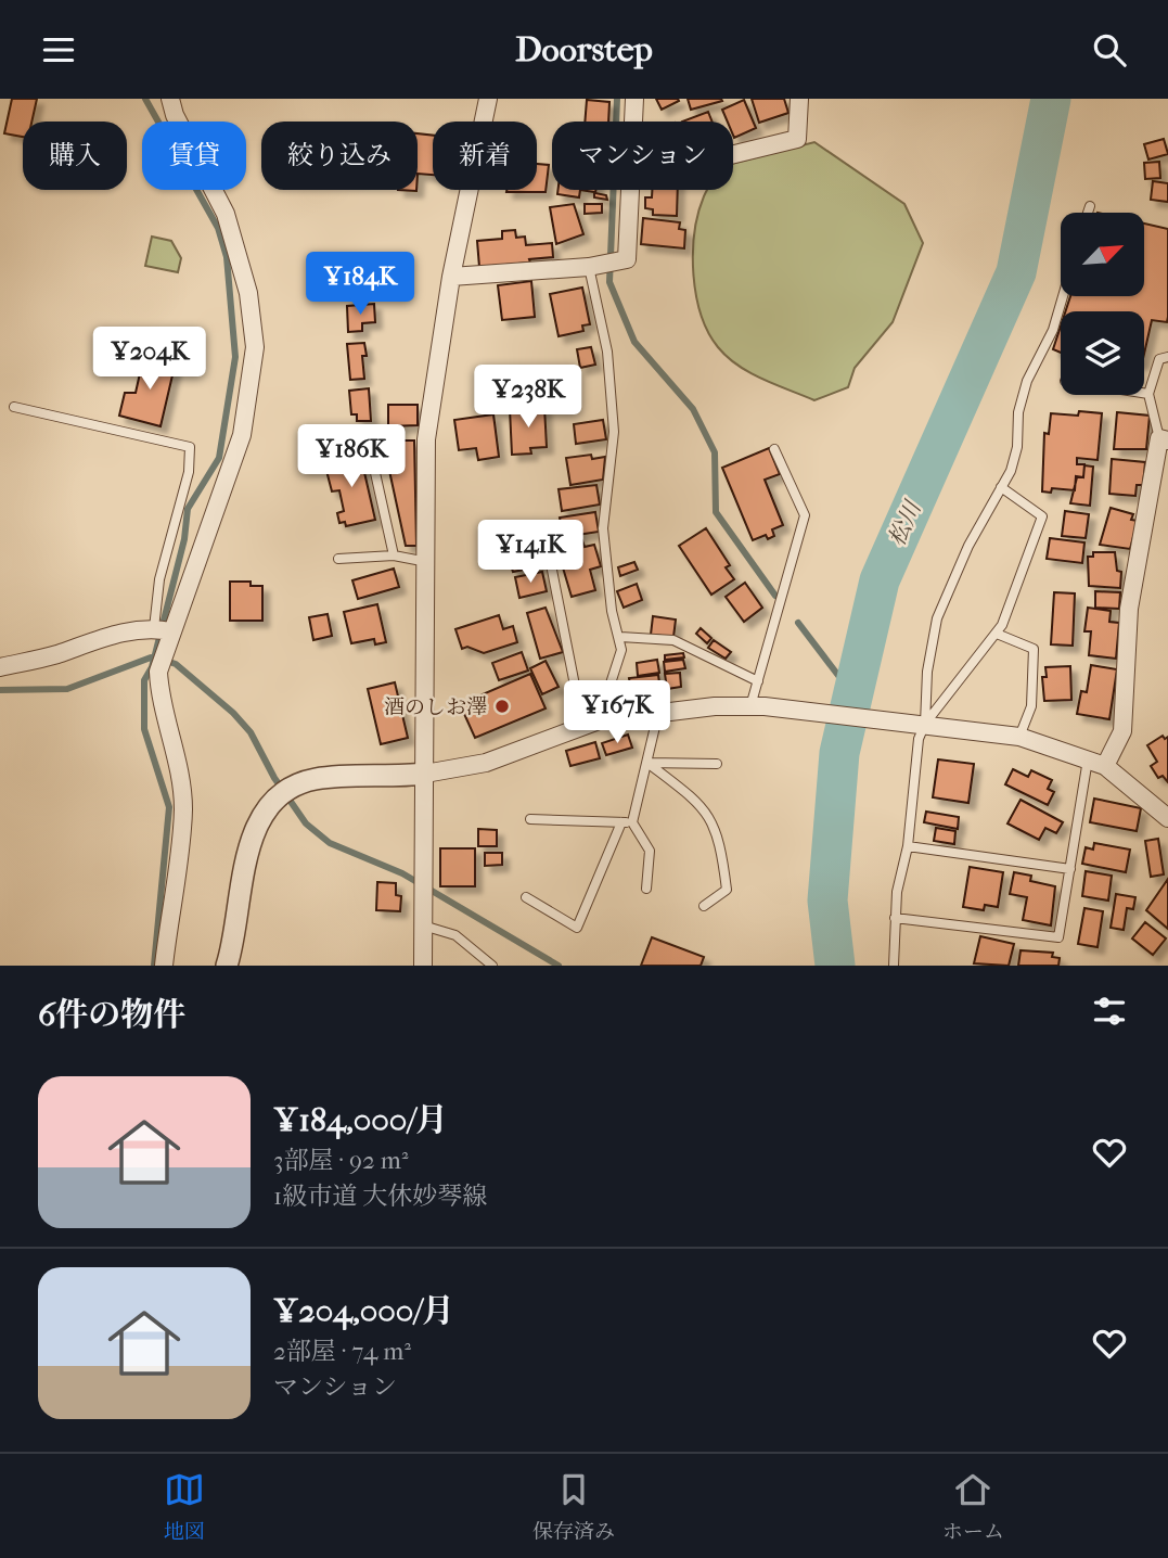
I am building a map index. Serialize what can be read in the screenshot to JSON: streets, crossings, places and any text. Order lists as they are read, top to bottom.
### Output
{
  "water": ["松川"],
  "places": ["酒のしお澤"],
  "north": "top right",
  "page": {
    "header": "Doorstep",
    "chip": [
      "購入",
      "賃貸",
      "絞り込み",
      "新着",
      "マンション"
    ],
    "price": [
      "¥184K",
      "¥204K",
      "¥238K",
      "¥186K",
      "¥141K",
      "¥167K"
    ],
    "heading": "6件の物件",
    "list": [
      {
        "name": "¥184,000/月",
        "note": "3部屋 · 92 m² · 1級市道 大休妙琴線"
      },
      {
        "name": "¥204,000/月",
        "note": "2部屋 · 74 m² · マンション"
      }
    ],
    "tabs": ["地図", "保存済み", "ホーム"]
  }
}
